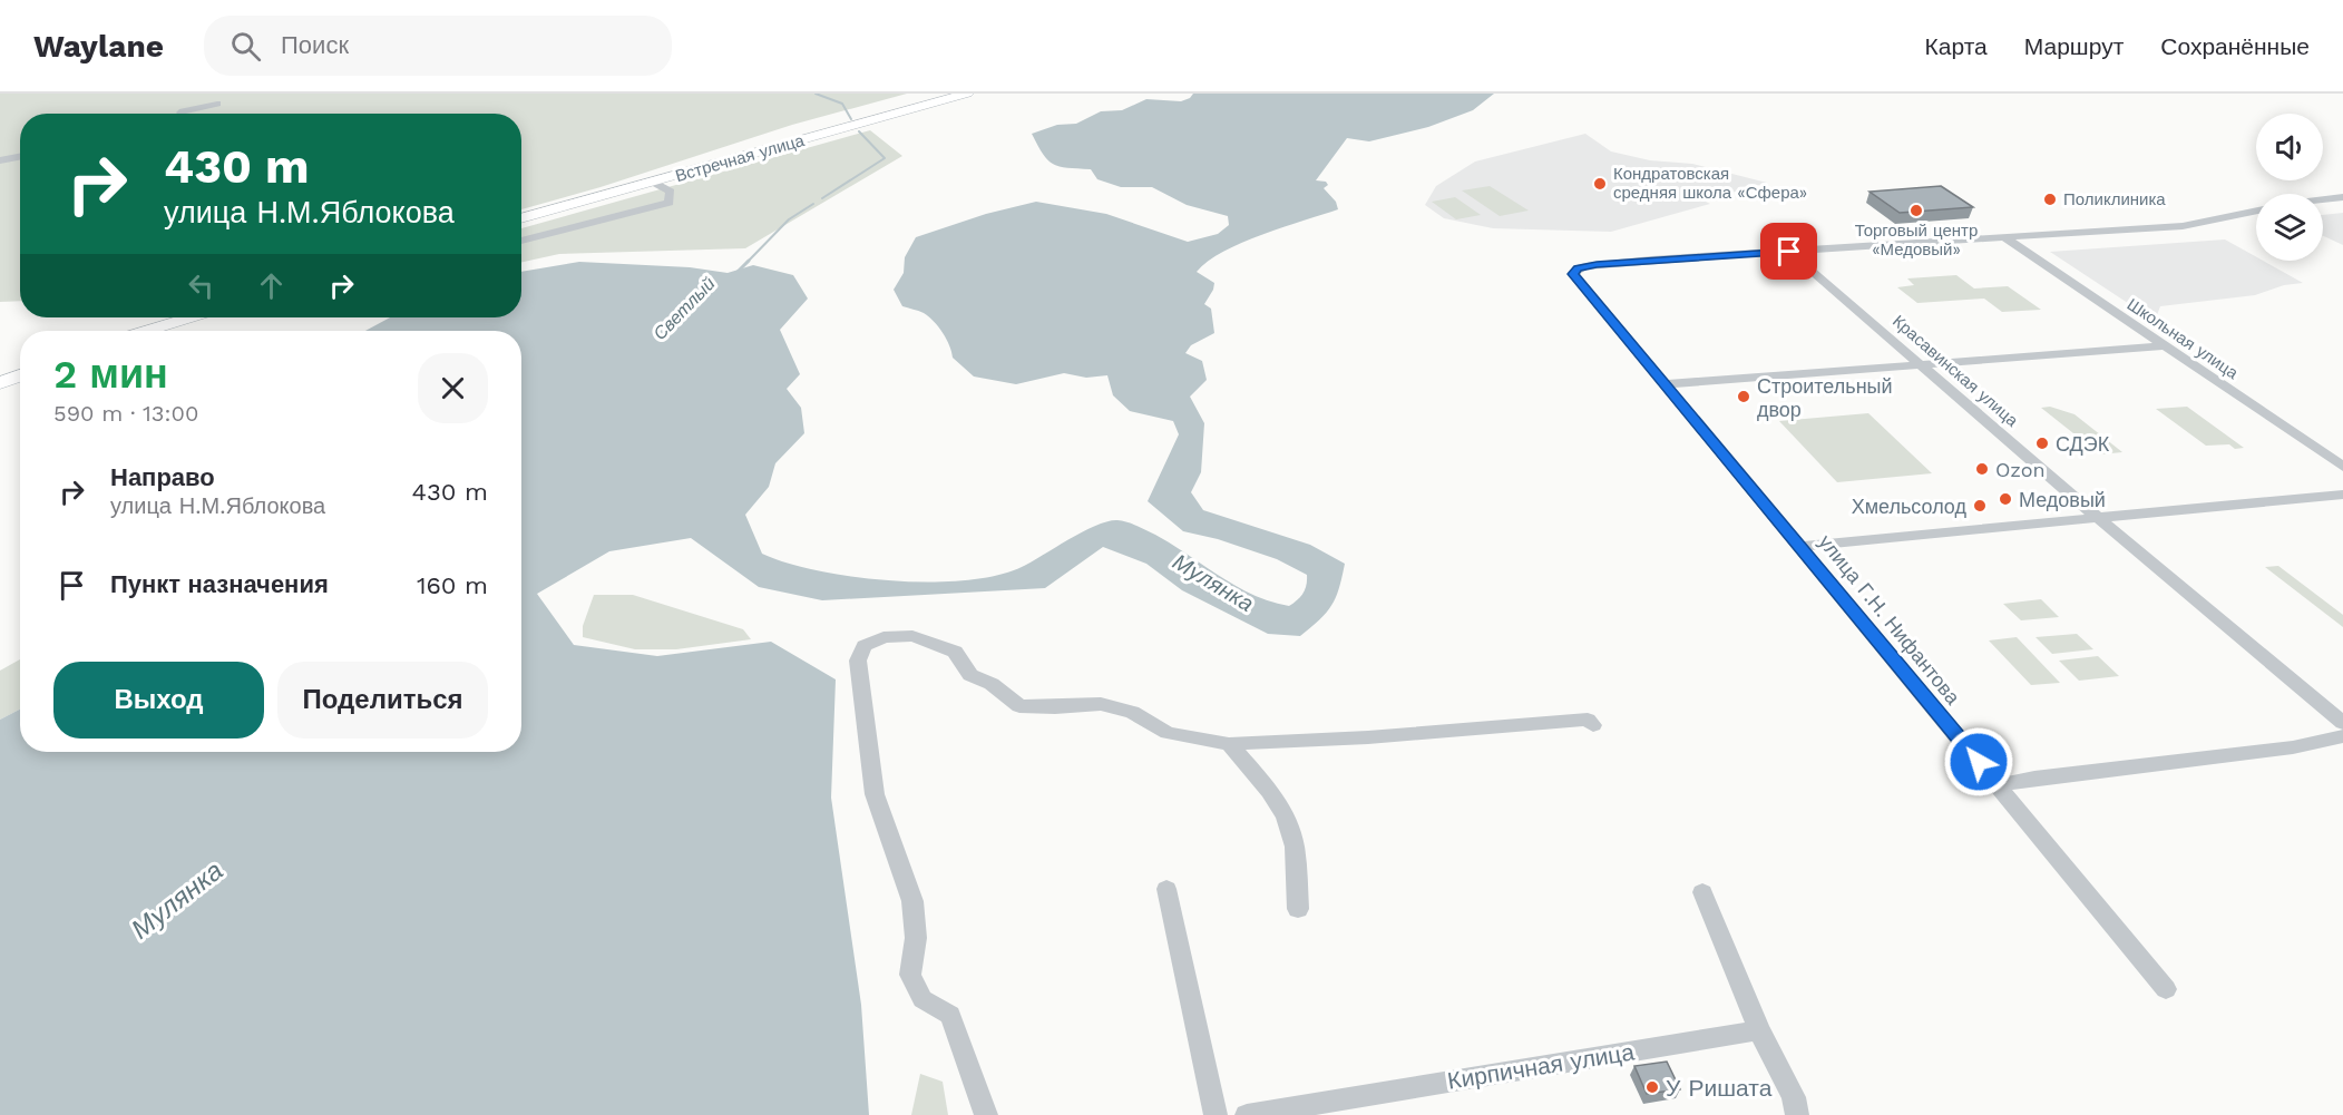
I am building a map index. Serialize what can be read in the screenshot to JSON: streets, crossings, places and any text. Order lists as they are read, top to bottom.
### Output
{
  "streets": {
    "main road": ["Встречная улица"],
    "street": [
      "Школьная улица",
      "Красавинская улица",
      "улица Г.Н. Нифантова",
      "Кирпичная улица"
    ]
  },
  "crossings": [
    ["Красавинская улица", "улица Г.Н. Нифантова"]
  ],
  "water": ["Светлый", "Мулянка"],
  "places": [
    "Кондратовская средняя школа «Сфера»",
    "Поликлиника",
    "Торговый центр «Медовый»",
    "Строительный двор",
    "СДЭК",
    "Ozon",
    "Медовый",
    "Хмельсолод",
    "У Ришата"
  ],
  "page": {
    "header": "Waylane",
    "search": "Поиск",
    "nav": ["Карта", "Маршрут", "Сохранённые"],
    "turn": ["430 m", "улица Н.М.Яблокова"],
    "heading": ["2 мин", "590 m · 13:00"],
    "list": [
      {
        "name": "Направо",
        "note": "улица Н.М.Яблокова",
        "value": "430 m"
      },
      {
        "name": "Пункт назначения",
        "value": "160 m"
      }
    ],
    "buttons": ["Выход", "Поделиться"]
  }
}
